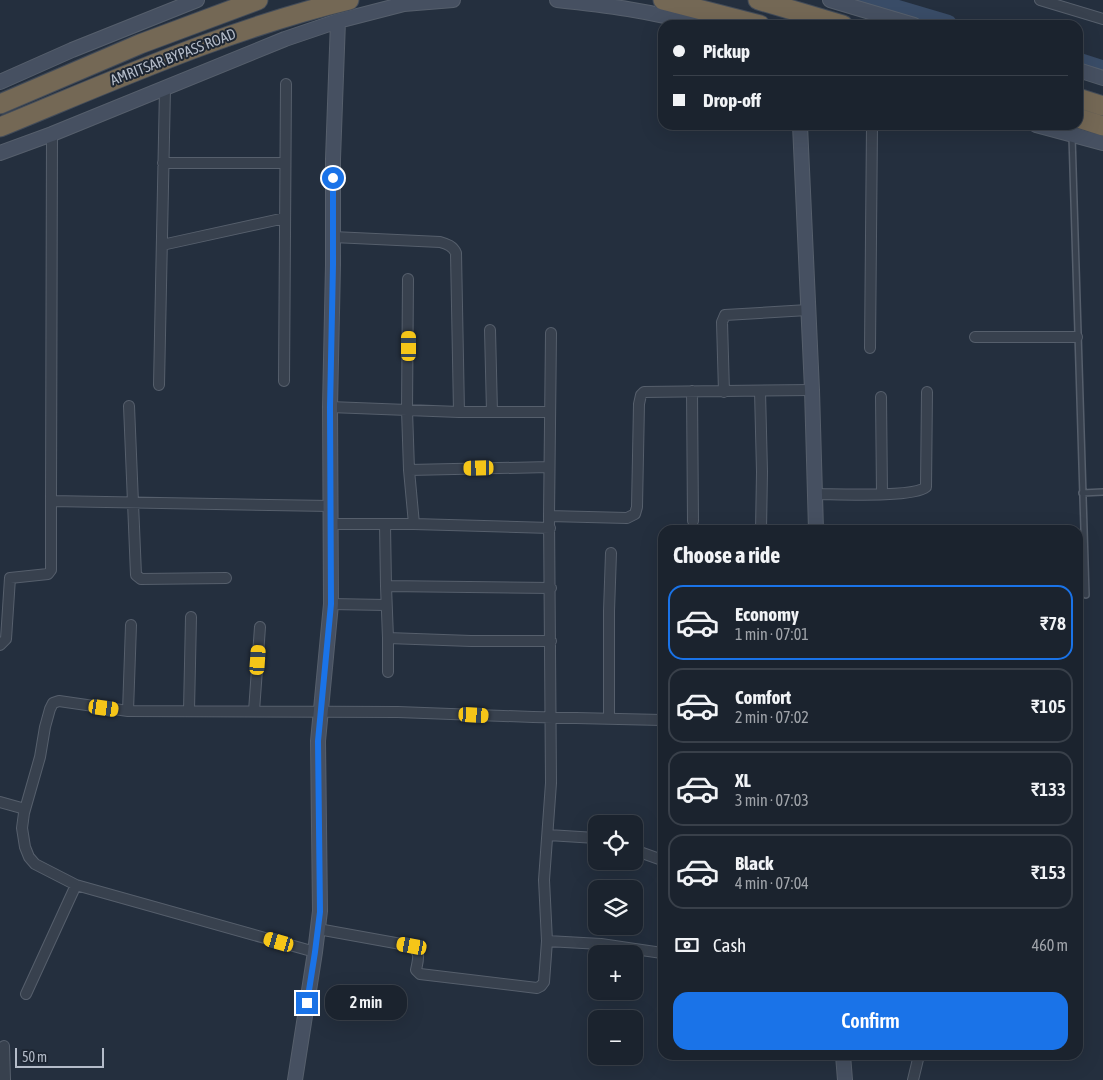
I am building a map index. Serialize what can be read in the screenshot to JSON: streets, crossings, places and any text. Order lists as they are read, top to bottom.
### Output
{
  "streets": {
    "highway": ["AMRITSAR BYPASS ROAD"]
  },
  "scale_bar": "50 m",
  "page": {
    "banner": ["Pickup", "Drop-off"],
    "heading": "Choose a ride",
    "list": [
      {
        "name": "Economy",
        "note": "1 min · 07:01",
        "value": "₹78"
      },
      {
        "name": "Comfort",
        "note": "2 min · 07:02",
        "value": "₹105"
      },
      {
        "name": "XL",
        "note": "3 min · 07:03",
        "value": "₹133"
      },
      {
        "name": "Black",
        "note": "4 min · 07:04",
        "value": "₹153"
      }
    ],
    "map_buttons": ["+", "−"],
    "pay": ["Cash", "460 m"],
    "buttons": "Confirm",
    "bubble": "2 min",
    "scale": "50 m"
  }
}
